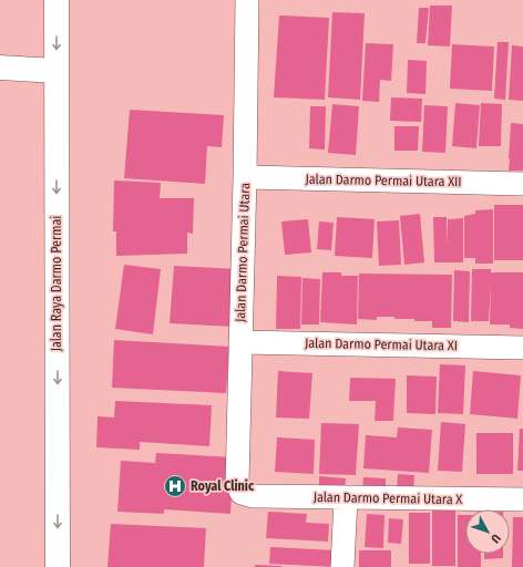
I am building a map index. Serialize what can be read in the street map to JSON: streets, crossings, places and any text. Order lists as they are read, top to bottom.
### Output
{
  "streets": {
    "street": [
      "Jalan Darmo Permai Utara XII",
      "Jalan Darmo Permai Utara",
      "Jalan Raya Darmo Permai",
      "Jalan Darmo Permai Utara XI",
      "Jalan Darmo Permai Utara X"
    ]
  },
  "crossings": [
    ["Jalan Darmo Permai Utara XII", "Jalan Darmo Permai Utara"],
    ["Jalan Darmo Permai Utara", "Jalan Darmo Permai Utara XI"],
    ["Jalan Darmo Permai Utara", "Jalan Darmo Permai Utara X"]
  ],
  "one_way": ["Jalan Raya Darmo Permai"],
  "places": {
    "hospital": ["Royal Clinic"]
  },
  "north": "bottom right"
}
